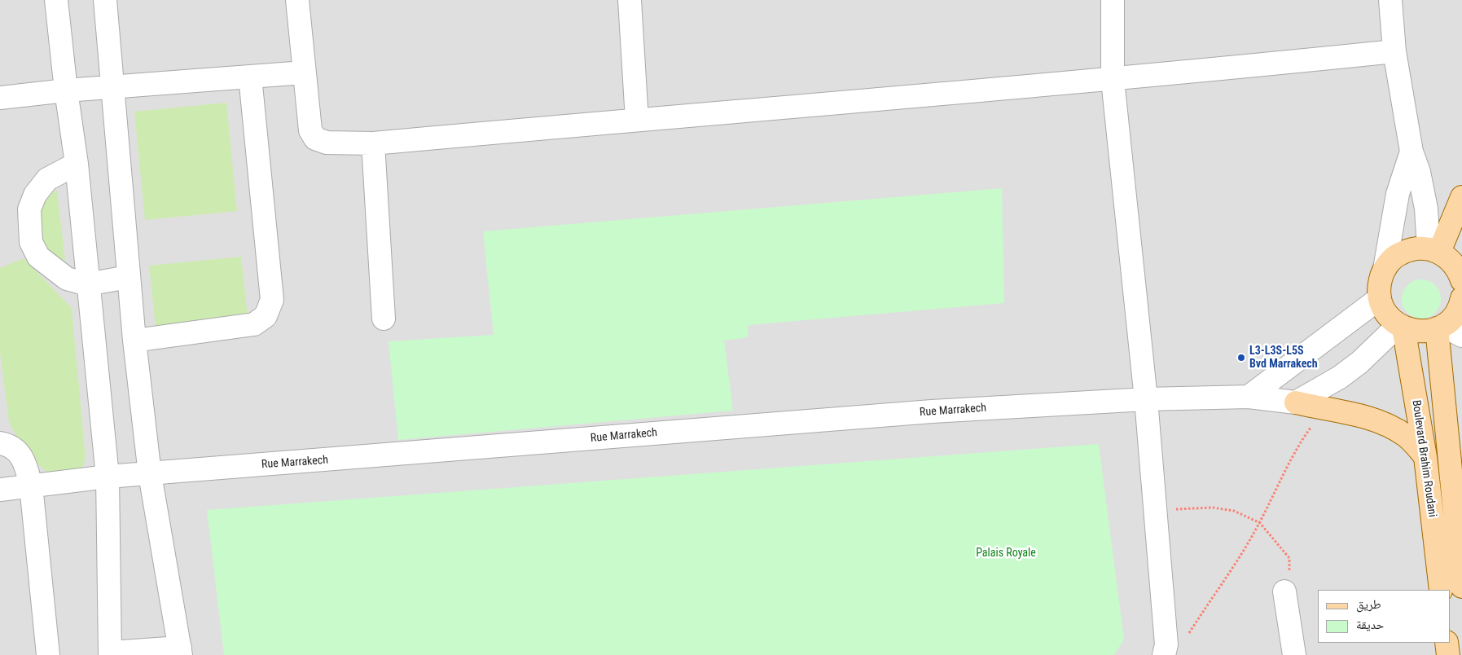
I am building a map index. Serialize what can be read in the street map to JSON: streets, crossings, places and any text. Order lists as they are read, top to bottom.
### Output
{
  "streets": {
    "main road": ["Boulevard Brahim Roudani"],
    "street": ["Rue Marrakech"]
  },
  "parks": ["Palais Royale"],
  "places": ["L3-L3S-L5S Bvd Marrakech"],
  "legend": ["طريق", "حديقة"]
}
